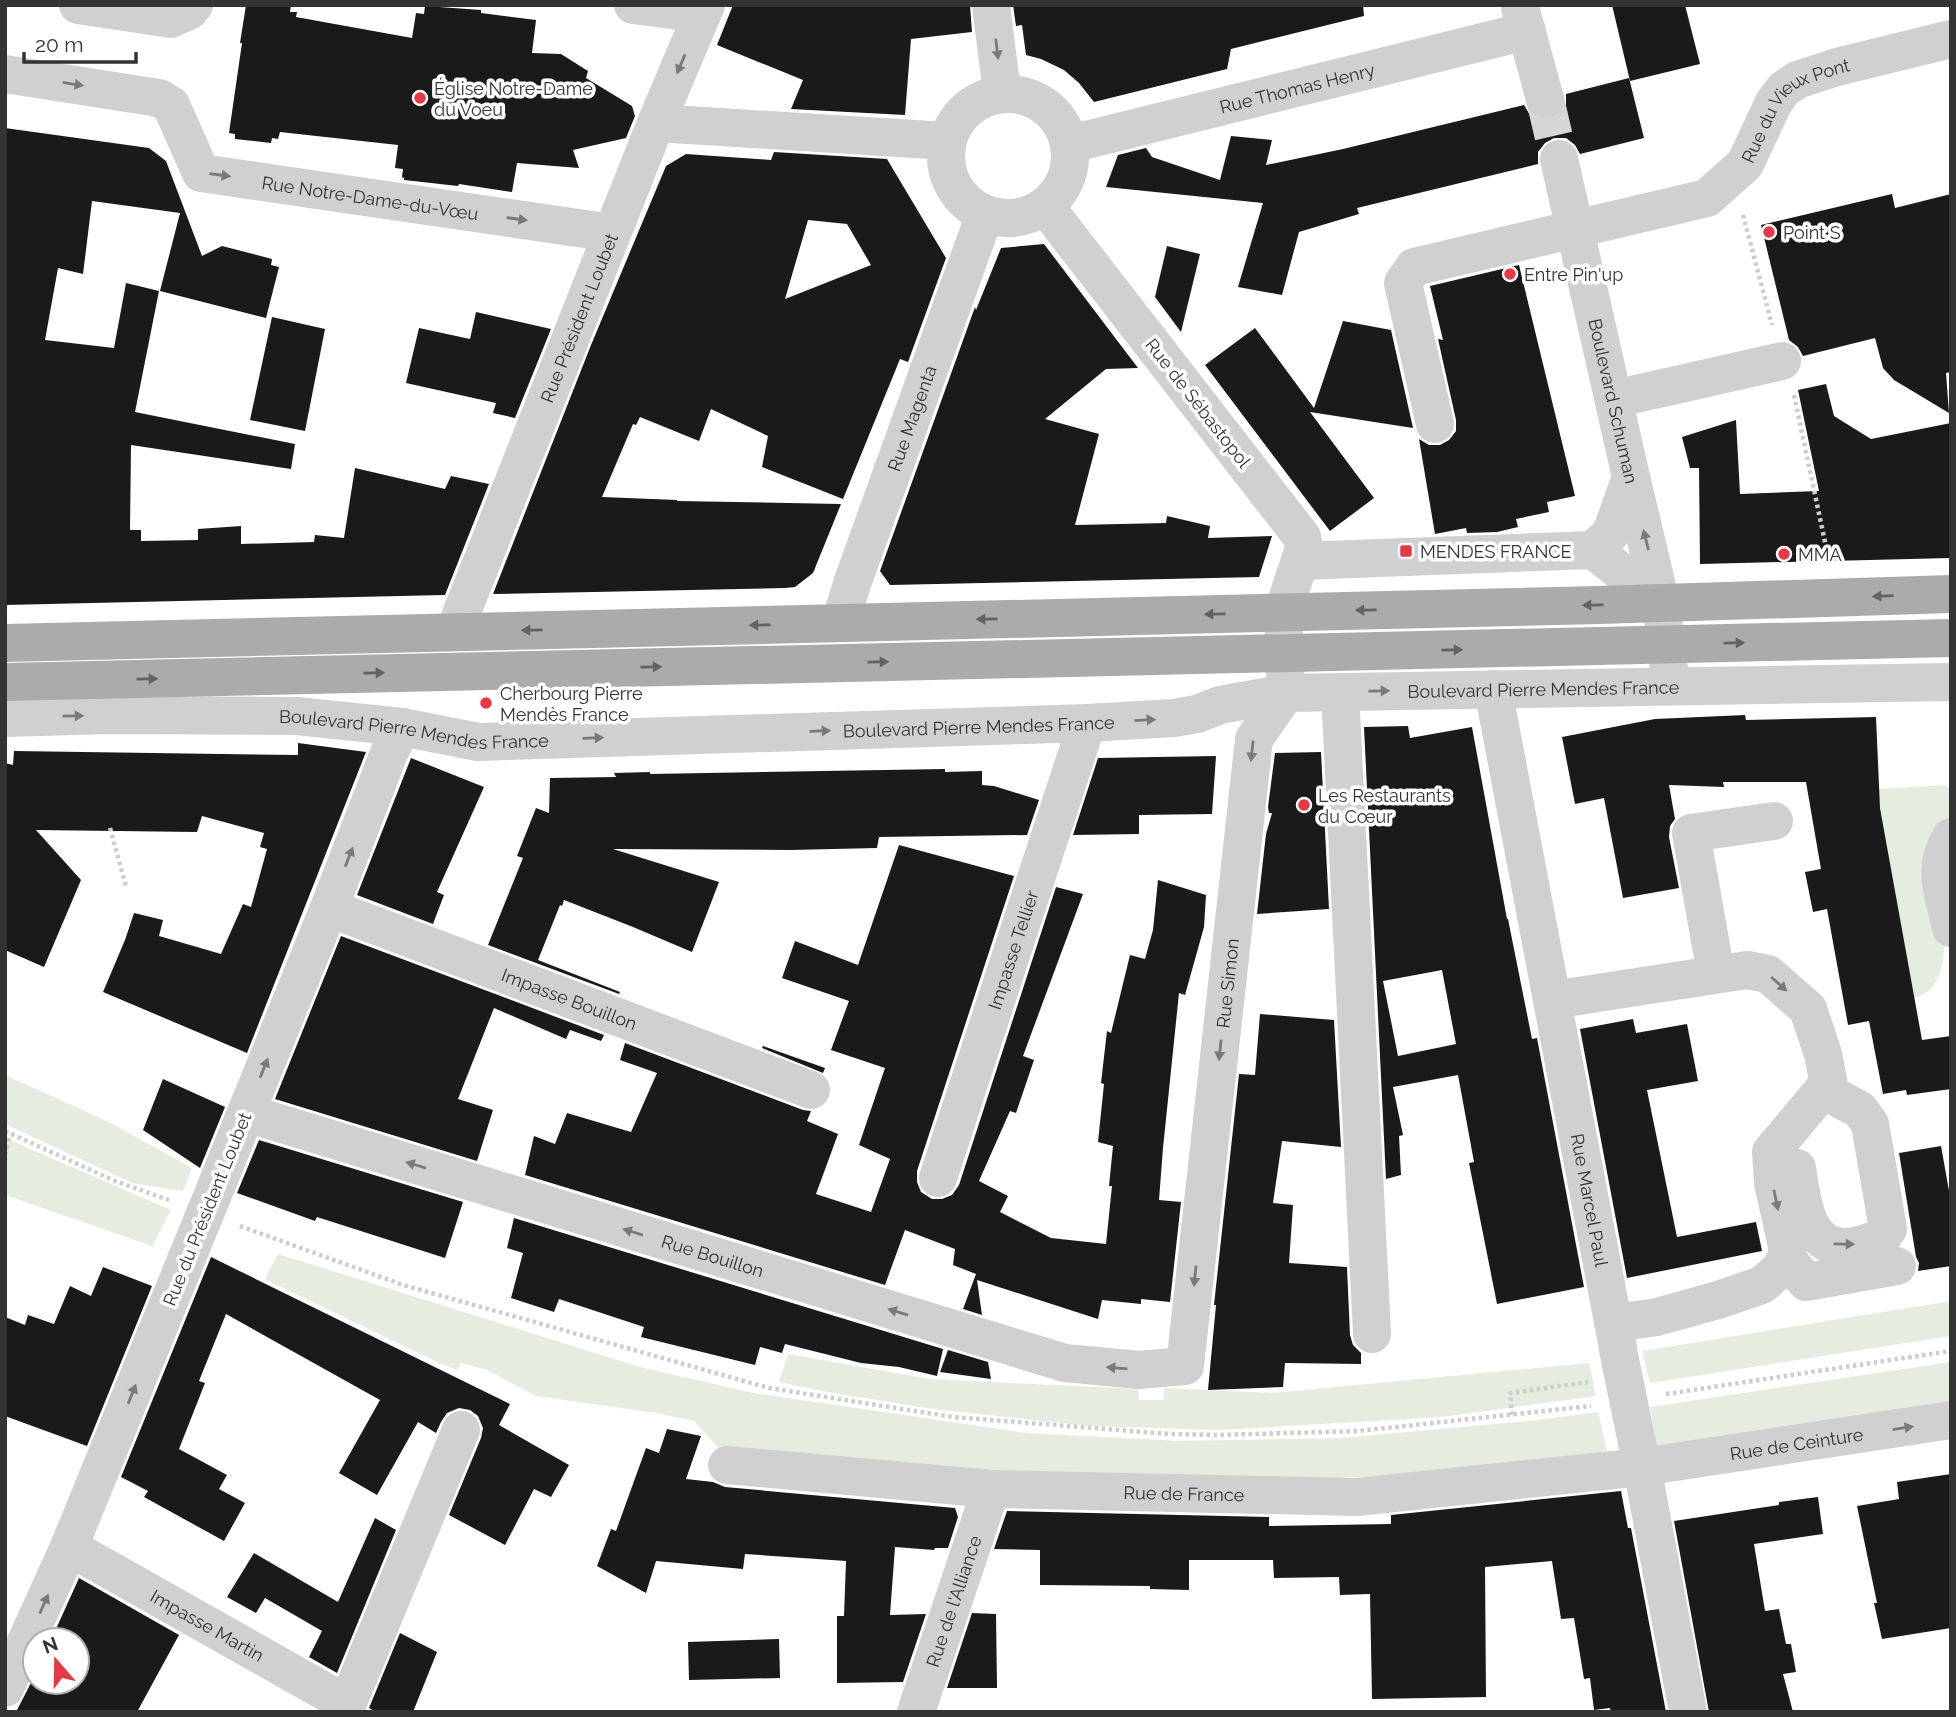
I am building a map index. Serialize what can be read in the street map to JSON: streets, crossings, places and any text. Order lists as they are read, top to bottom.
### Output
{
  "streets": {
    "street": [
      "Rue Thomas Henry",
      "Rue du Vieux Pont",
      "Rue Notre-Dame-du-Vœu",
      "Rue Président Loubet",
      "Boulevard Schuman",
      "Rue de Sébastopol",
      "Rue Magenta",
      "Boulevard Pierre Mendes France",
      "Impasse Tellier",
      "Rue Simon",
      "Impasse Bouillon",
      "Rue Marcel Paul",
      "Rue du Président Loubet",
      "Rue Bouillon",
      "Rue de Ceinture",
      "Rue de France",
      "Rue de l'Alliance",
      "Impasse Martin"
    ]
  },
  "crossings": [
    ["Rue Thomas Henry", "Rue de Sébastopol"],
    ["Rue Thomas Henry", "Rue Magenta"],
    ["Rue du Vieux Pont", "Boulevard Schuman"],
    ["Rue Notre-Dame-du-Vœu", "Rue Président Loubet"],
    ["Boulevard Schuman", "Boulevard Pierre Mendes France"],
    ["Rue de Sébastopol", "Rue Magenta"],
    ["Boulevard Pierre Mendes France", "Impasse Tellier"],
    ["Boulevard Pierre Mendes France", "Rue Simon"],
    ["Boulevard Pierre Mendes France", "Rue Marcel Paul"],
    ["Boulevard Pierre Mendes France", "Rue du Président Loubet"],
    ["Rue Simon", "Rue Bouillon"],
    ["Impasse Bouillon", "Rue du Président Loubet"],
    ["Rue Marcel Paul", "Rue de Ceinture"],
    ["Rue Marcel Paul", "Rue de France"],
    ["Rue du Président Loubet", "Rue Bouillon"],
    ["Rue du Président Loubet", "Impasse Martin"],
    ["Rue de Ceinture", "Rue de France"],
    ["Rue de France", "Rue de l'Alliance"]
  ],
  "one_way": [
    "Rue Notre-Dame-du-Vœu",
    "Boulevard Pierre Mendes France",
    "Rue du Président Loubet",
    "Rue Bouillon"
  ],
  "places": {
    "other": [
      "Église Notre-Dame du Voeu",
      "Point S",
      "Entre Pin'up",
      "MMA",
      "Cherbourg Pierre Mendès France",
      "Les Restaurants du Cœur"
    ],
    "transit": ["MENDES FRANCE"]
  },
  "scale_bar": "20 m",
  "north": "top"
}
